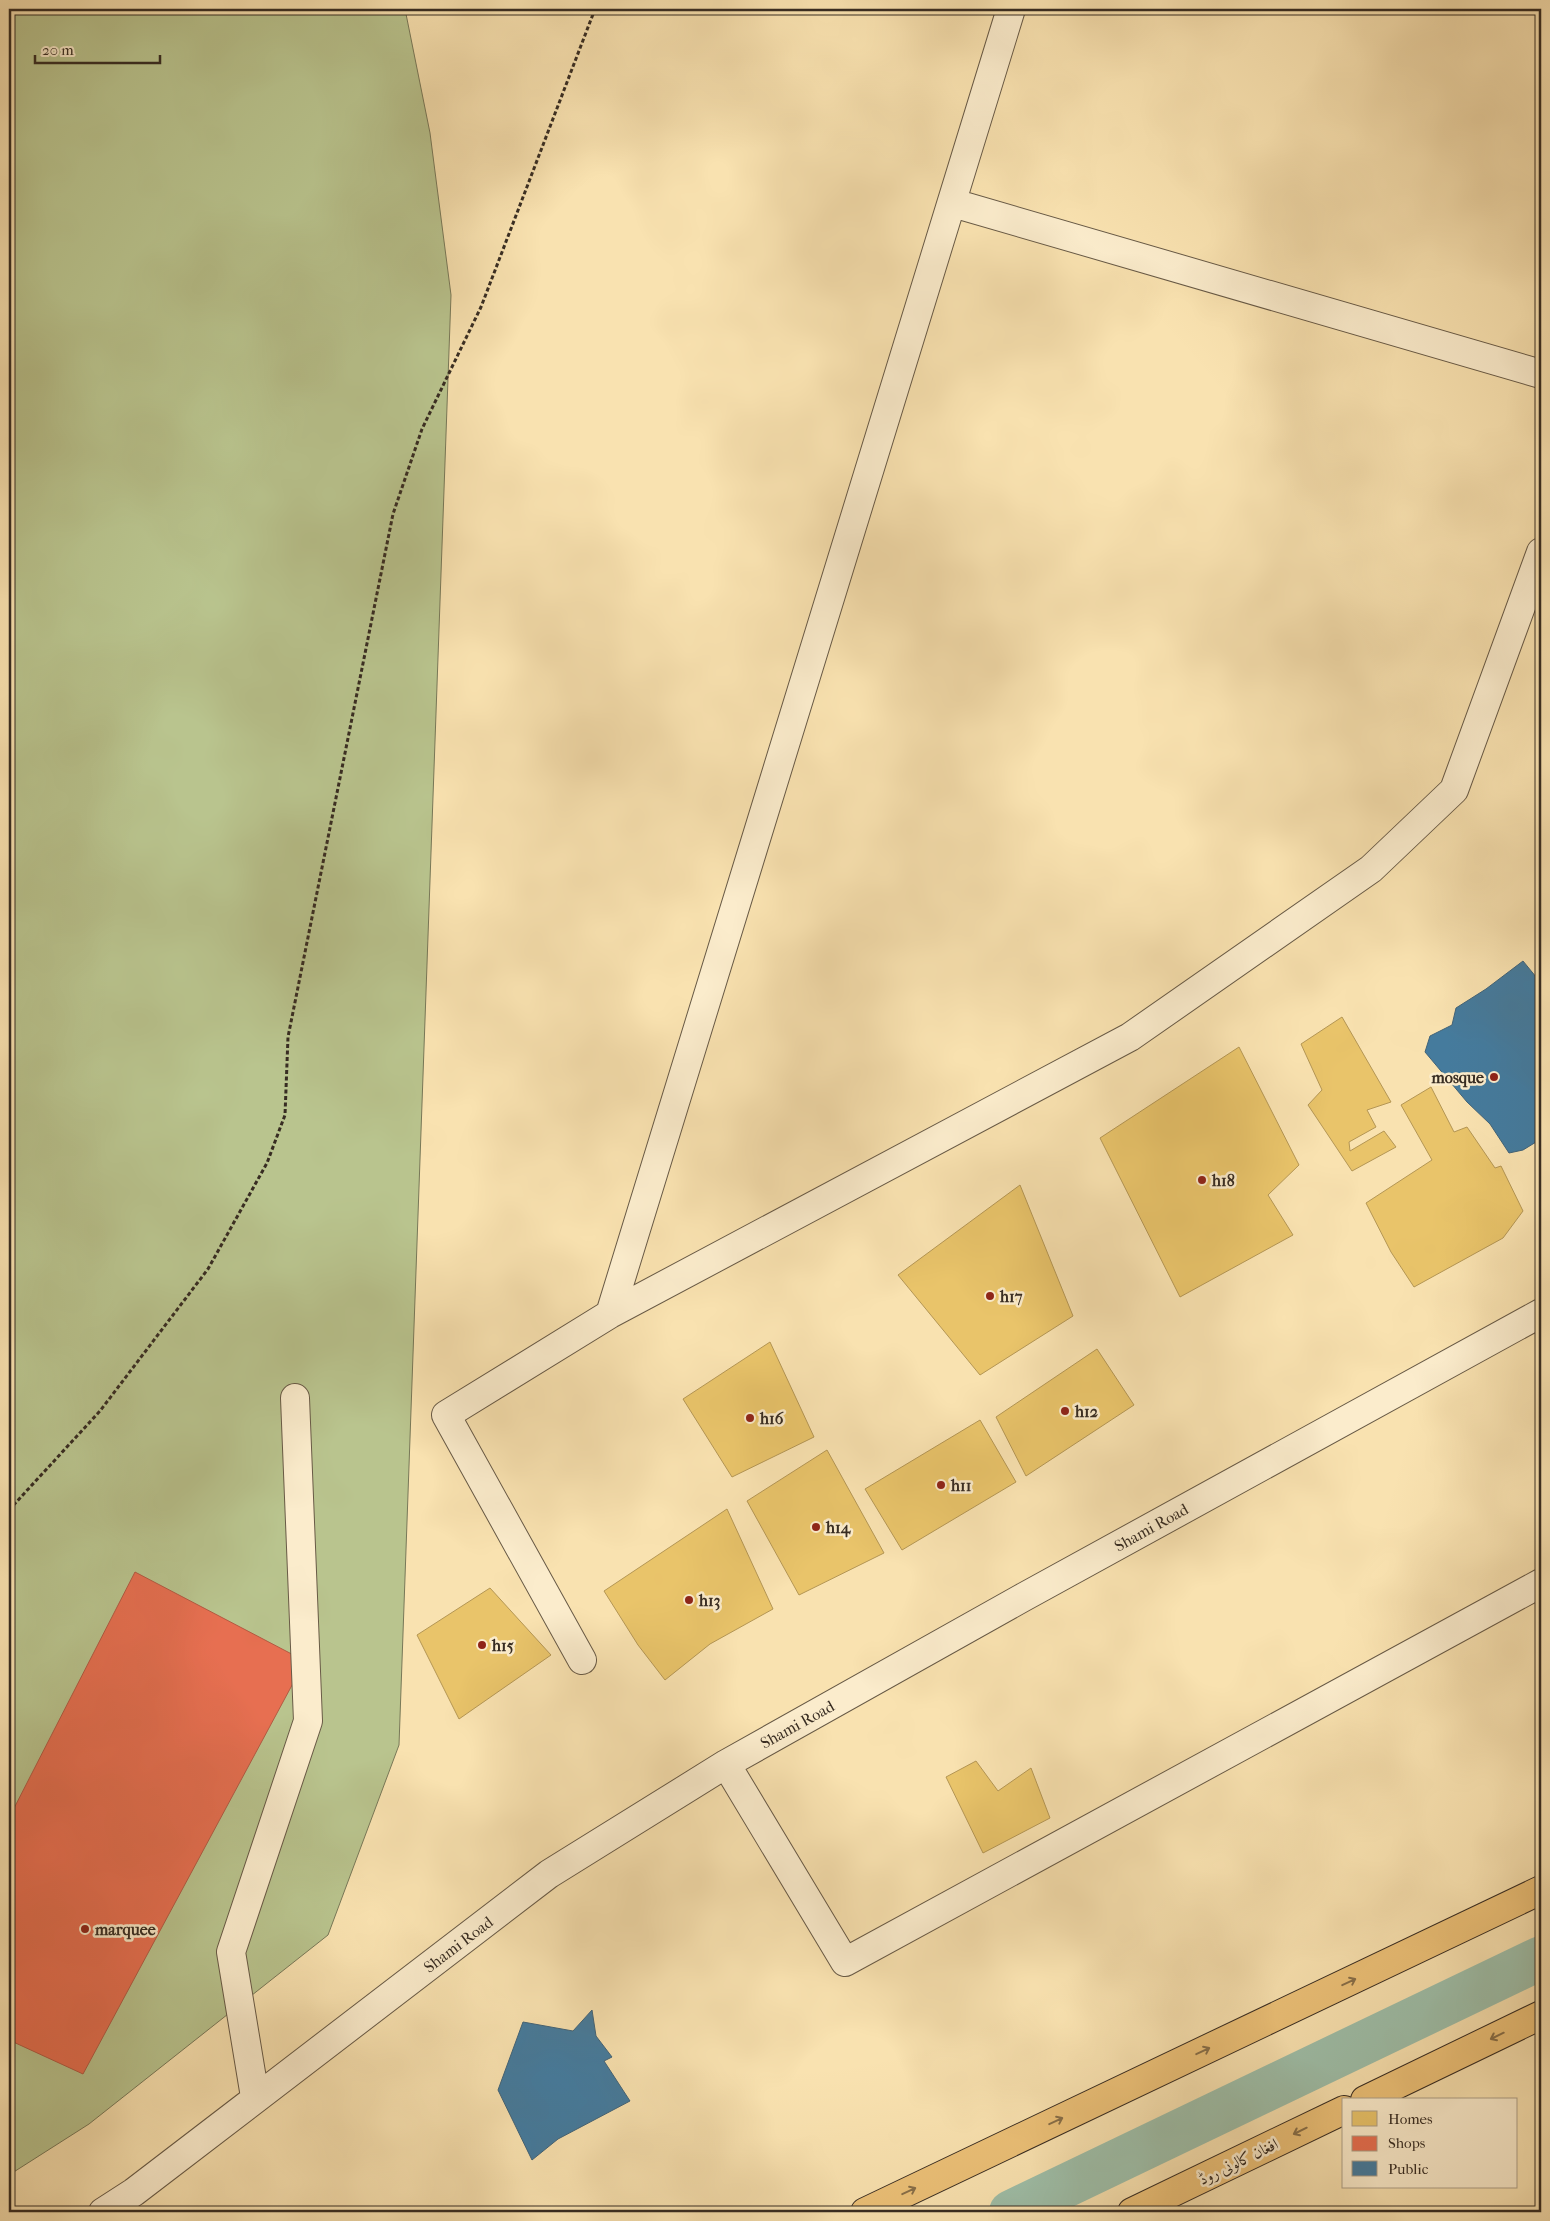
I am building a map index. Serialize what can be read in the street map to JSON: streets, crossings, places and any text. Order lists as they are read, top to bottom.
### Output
{
  "streets": {
    "main road": ["افغان کالونی روڈ"],
    "street": ["Shami Road"]
  },
  "places": [
    "mosque",
    "h18",
    "h17",
    "h12",
    "h16",
    "h11",
    "h14",
    "h13",
    "h15",
    "marquee"
  ],
  "legend": ["Homes", "Shops", "Public"],
  "scale_bar": "20 m"
}
